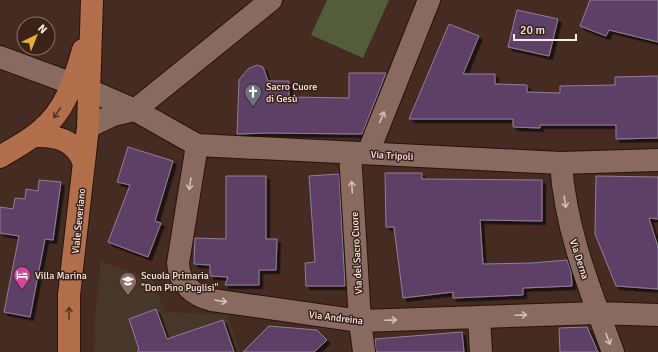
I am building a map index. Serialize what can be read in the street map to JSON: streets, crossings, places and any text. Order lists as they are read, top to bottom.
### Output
{
  "streets": {
    "main road": ["Viale Severiano"],
    "street": [
      "Via Tripoli",
      "Via del Sacro Cuore",
      "Via Derna",
      "Via Andreina"
    ]
  },
  "crossings": [
    ["Via Tripoli", "Viale Severiano"],
    ["Via Tripoli", "Via del Sacro Cuore"],
    ["Via Tripoli", "Via Derna"],
    ["Via Tripoli", "Via Andreina"],
    ["Via del Sacro Cuore", "Via Andreina"],
    ["Via Derna", "Via Andreina"]
  ],
  "one_way": ["Viale Severiano", "Via del Sacro Cuore", "Via Derna"],
  "places": {
    "church": ["Sacro Cuore di Gesù"],
    "hotel": ["Villa Marina"],
    "school or university": ["Scuola Primaria \"Don Pino Puglisi\""]
  },
  "scale_bar": "20 m",
  "north": "top right"
}
